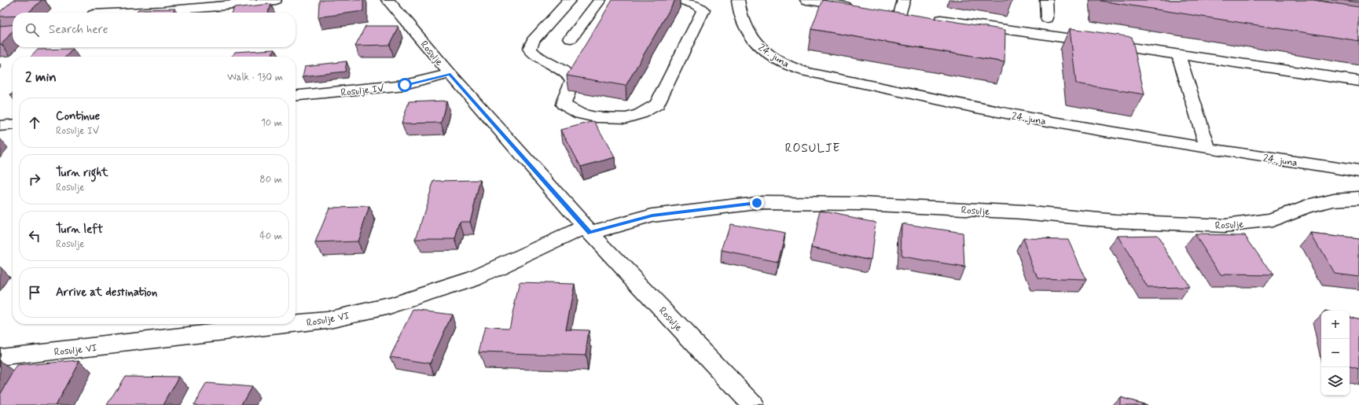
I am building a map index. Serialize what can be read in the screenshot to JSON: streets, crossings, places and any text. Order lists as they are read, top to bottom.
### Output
{
  "streets": {
    "street": [
      "Rosulje",
      "24. juna",
      "Rosulje IV",
      "Rosulje VI"
    ]
  },
  "crossings": [
    ["Rosulje", "Rosulje IV"],
    ["Rosulje", "Rosulje VI"]
  ],
  "districts": ["ROSULJE"],
  "page": {
    "search": "Search here",
    "heading": ["2 min", "Walk · 130 m"],
    "list": [
      ["Continue", "Rosulje IV", "10 m"],
      ["Turn right", "Rosulje", "80 m"],
      ["Turn left", "Rosulje", "40 m"],
      "Arrive at destination"
    ],
    "map_buttons": ["+", "−"]
  }
}
